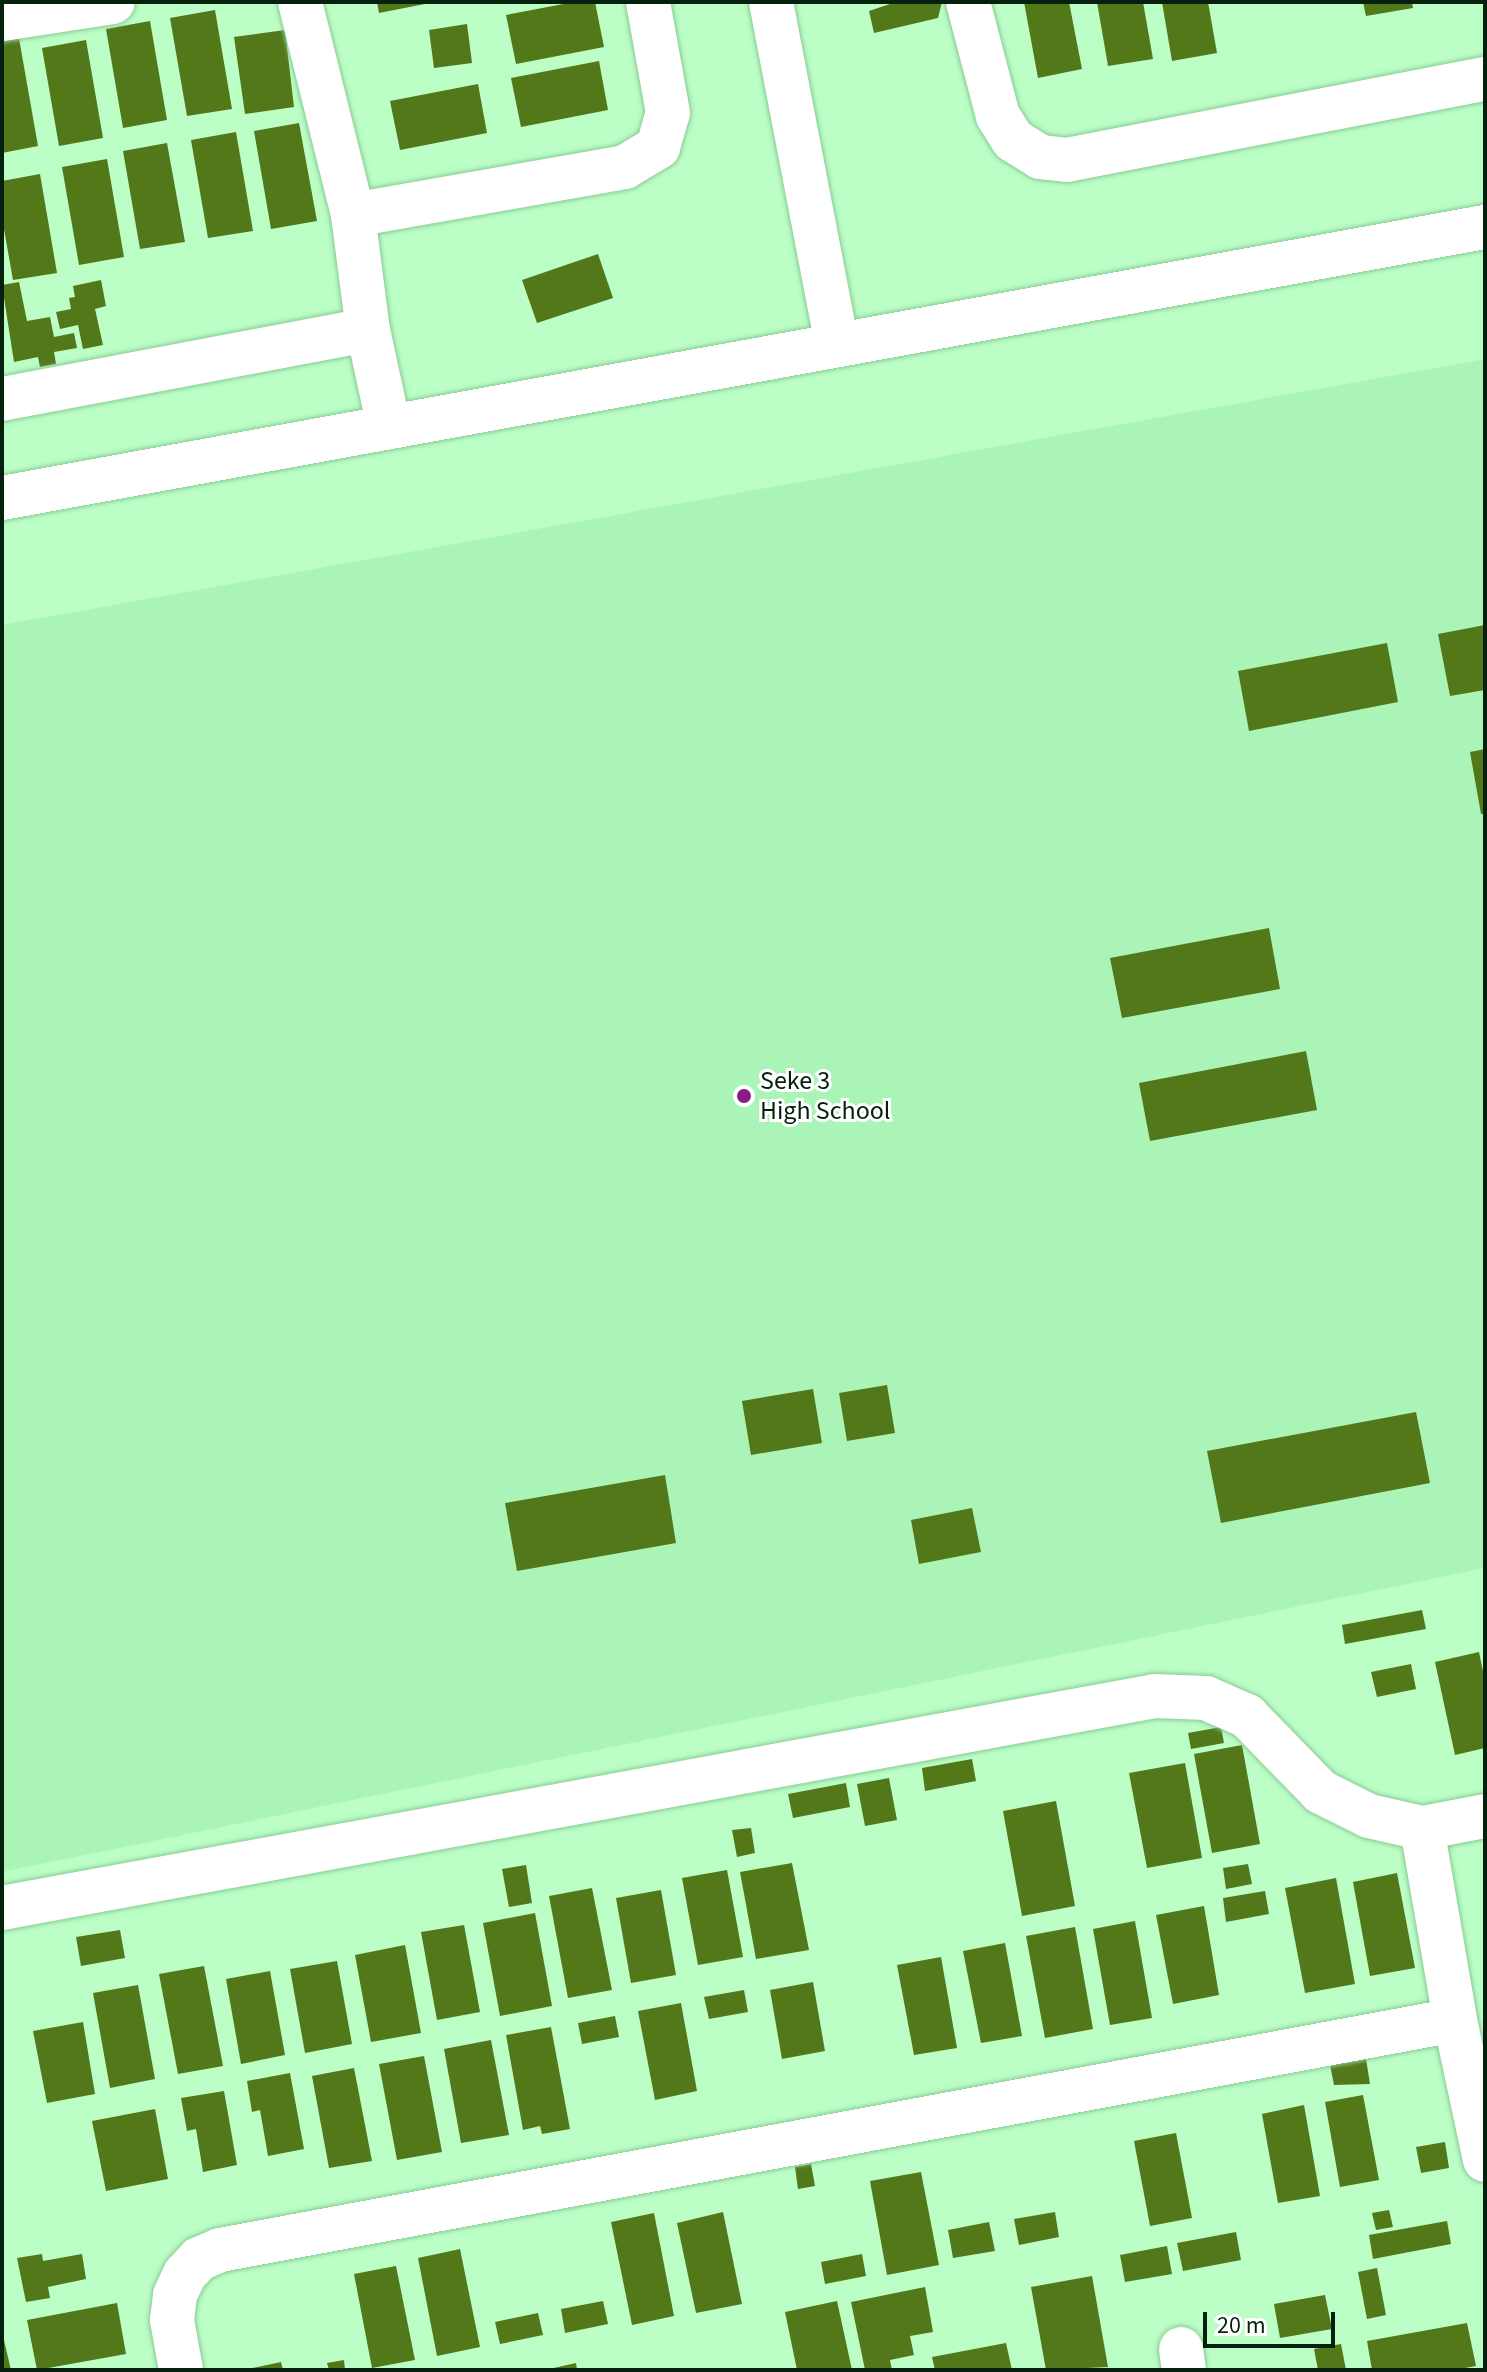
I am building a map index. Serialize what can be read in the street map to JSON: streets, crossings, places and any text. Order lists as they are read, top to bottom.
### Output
{
  "places": ["Seke 3 High School"],
  "scale_bar": "20 m"
}
